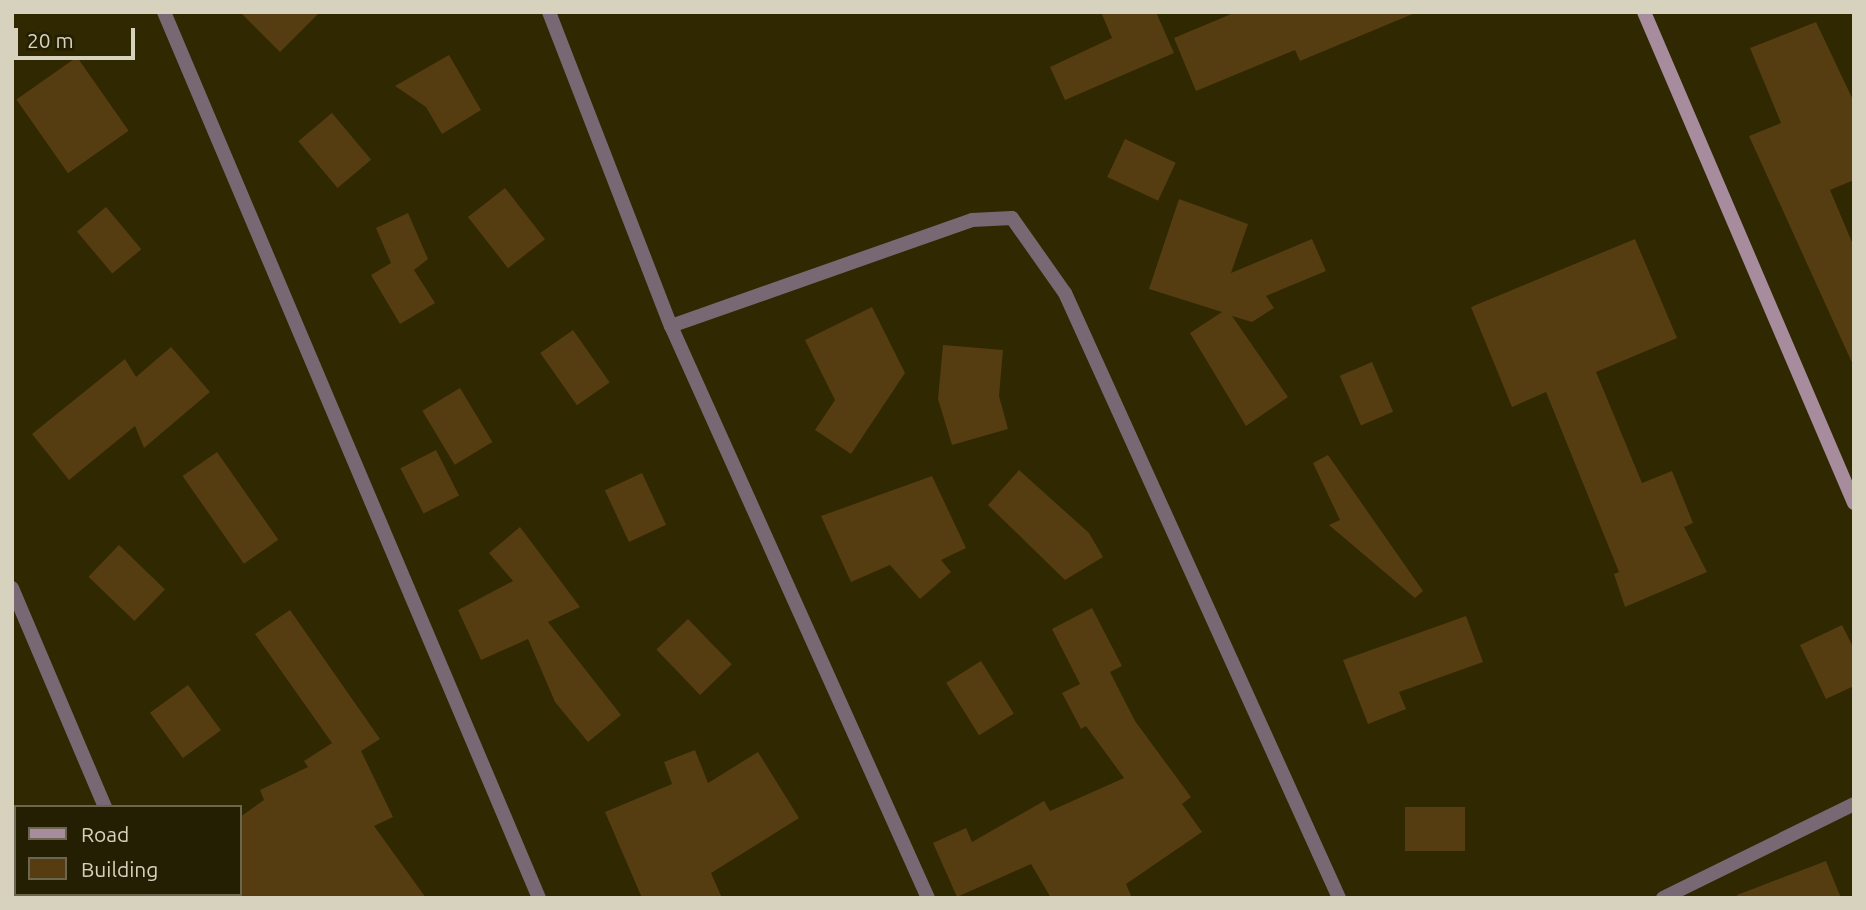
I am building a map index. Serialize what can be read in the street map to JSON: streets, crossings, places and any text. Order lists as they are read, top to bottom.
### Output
{
  "legend": ["Road", "Building"],
  "scale_bar": "20 m"
}
